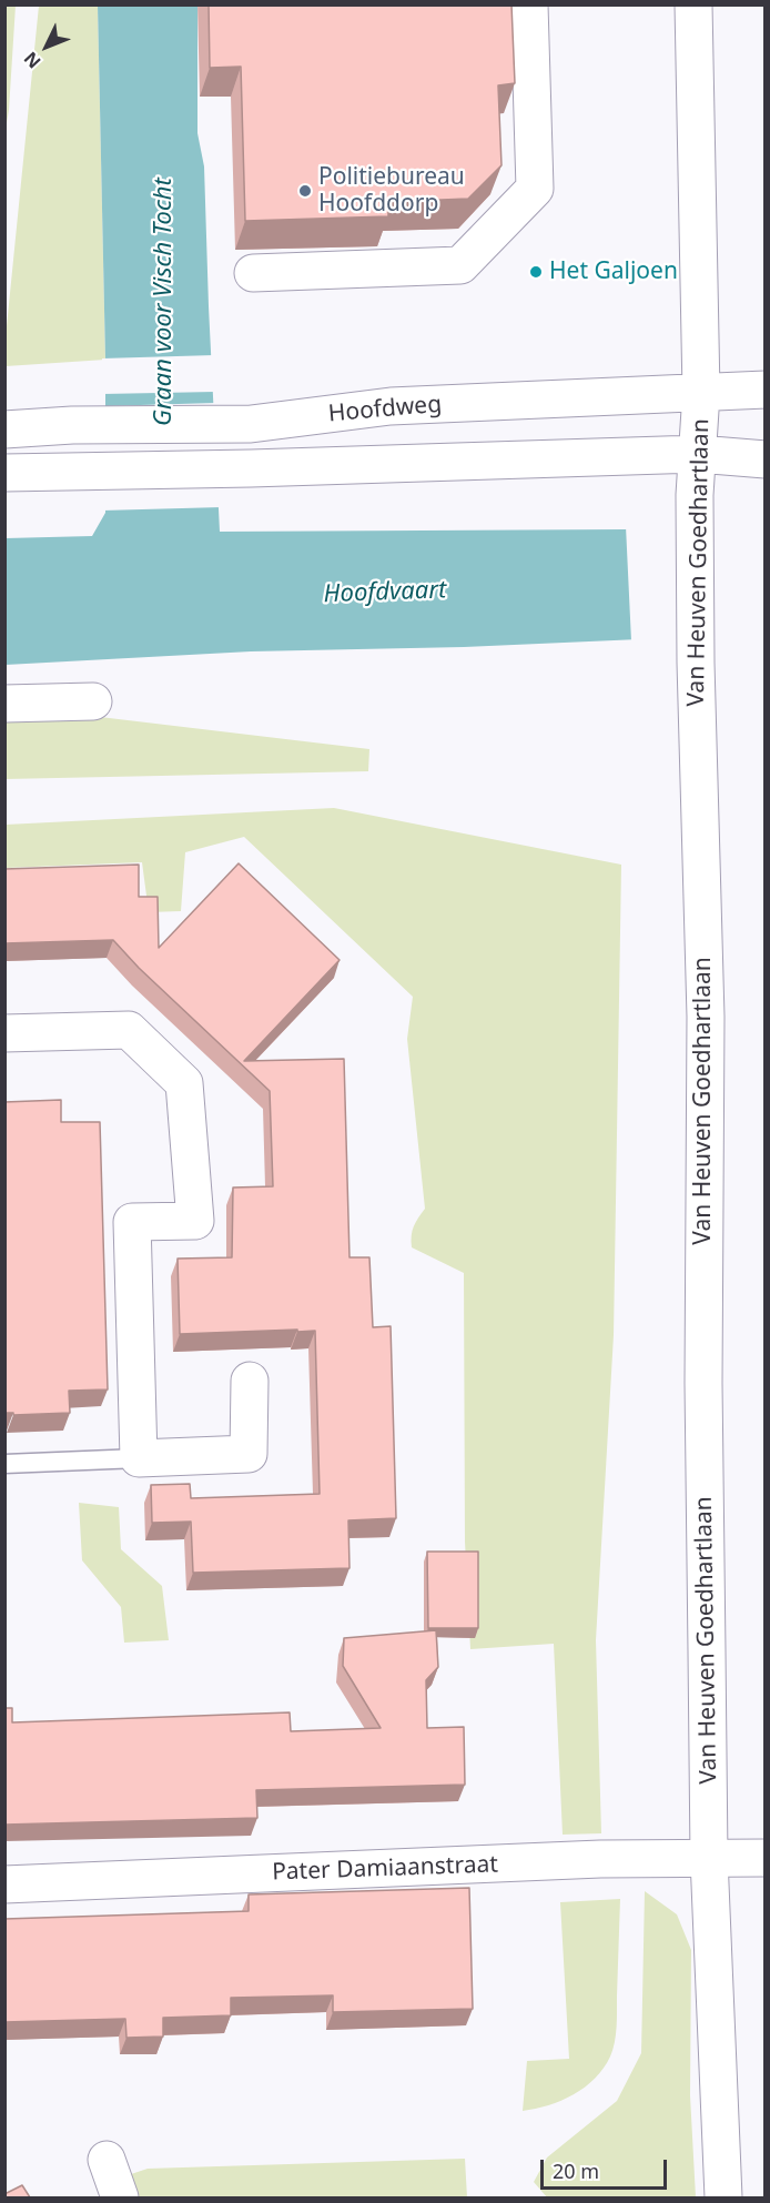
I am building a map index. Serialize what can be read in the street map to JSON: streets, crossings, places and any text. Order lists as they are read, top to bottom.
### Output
{
  "streets": {
    "street": ["Hoofdweg", "Van Heuven Goedhartlaan", "Pater Damiaanstraat"]
  },
  "crossings": [
    ["Hoofdweg", "Van Heuven Goedhartlaan"],
    ["Van Heuven Goedhartlaan", "Pater Damiaanstraat"]
  ],
  "water": ["Graan voor Visch Tocht", "Hoofdvaart"],
  "places": ["Politiebureau Hoofddorp", "Het Galjoen"],
  "scale_bar": "20 m",
  "north": "bottom left"
}
